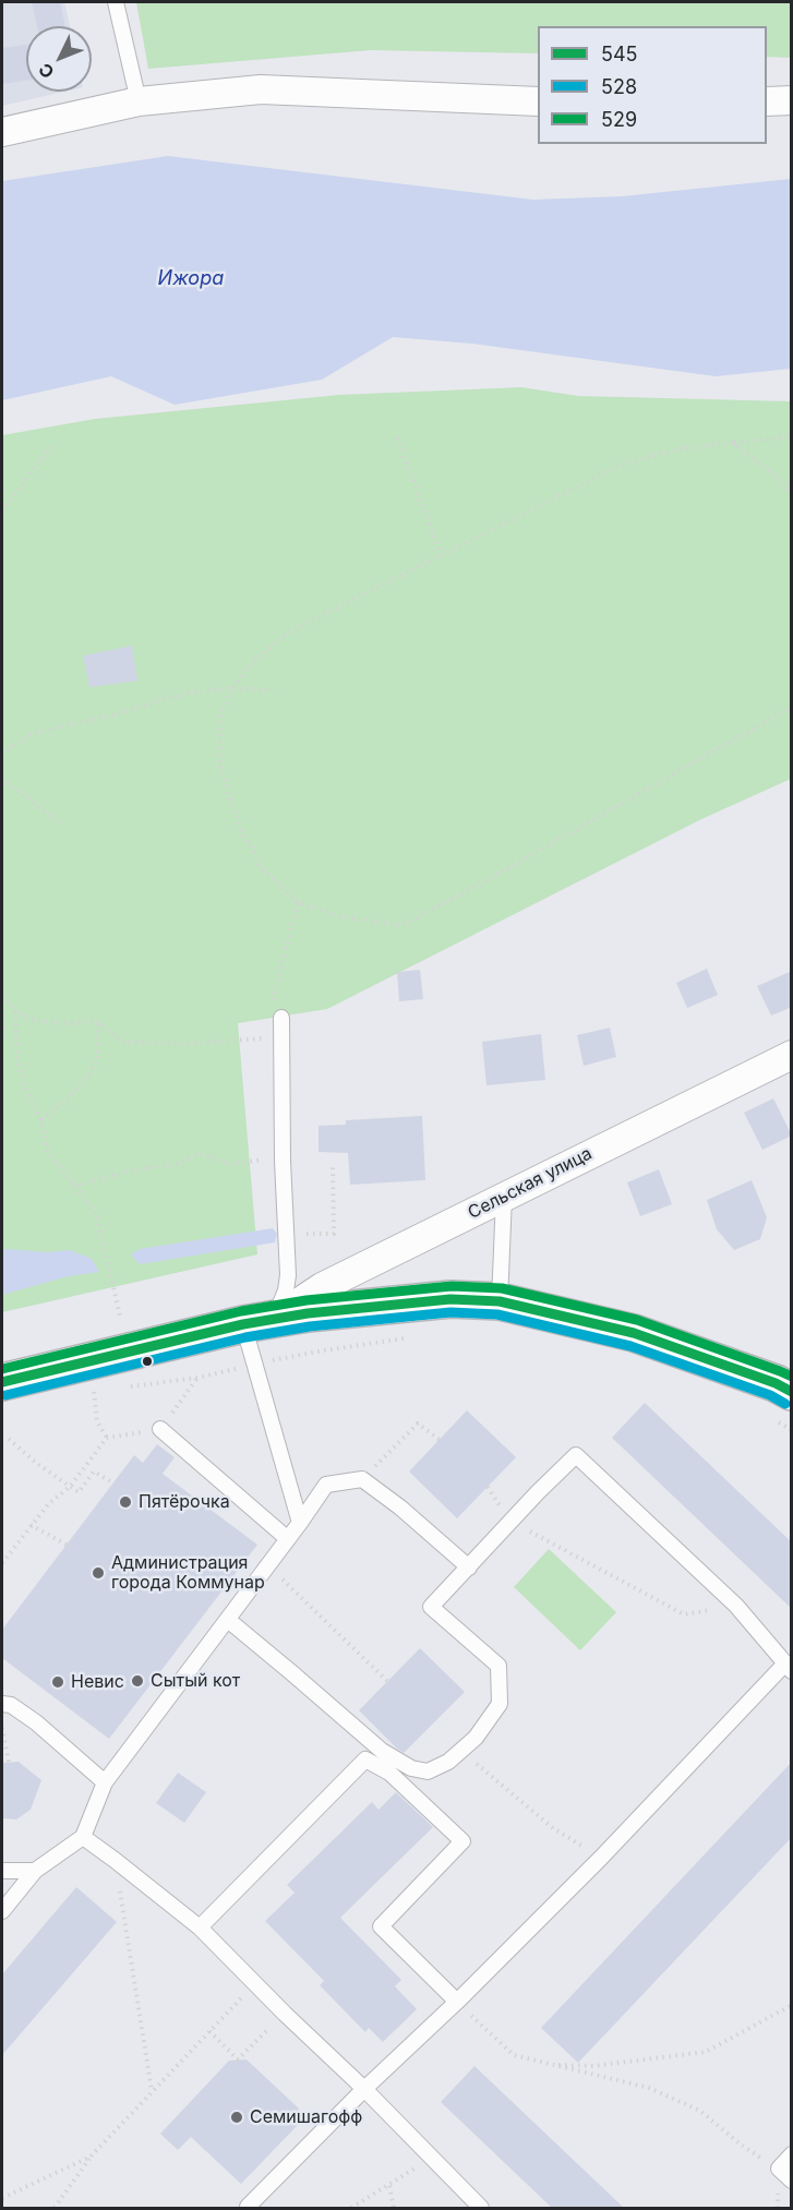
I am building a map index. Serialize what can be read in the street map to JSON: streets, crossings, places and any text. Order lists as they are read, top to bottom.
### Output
{
  "streets": {
    "street": ["Сельская улица"]
  },
  "water": ["Ижора"],
  "places": [
    "Пятёрочка",
    "Администрация города Коммунар",
    "Сытый кот",
    "Невис",
    "Семишагофф"
  ],
  "lines": ["transit line 529", "transit line 545", "transit line 528"],
  "legend": ["545", "528", "529"],
  "north": "bottom left"
}
